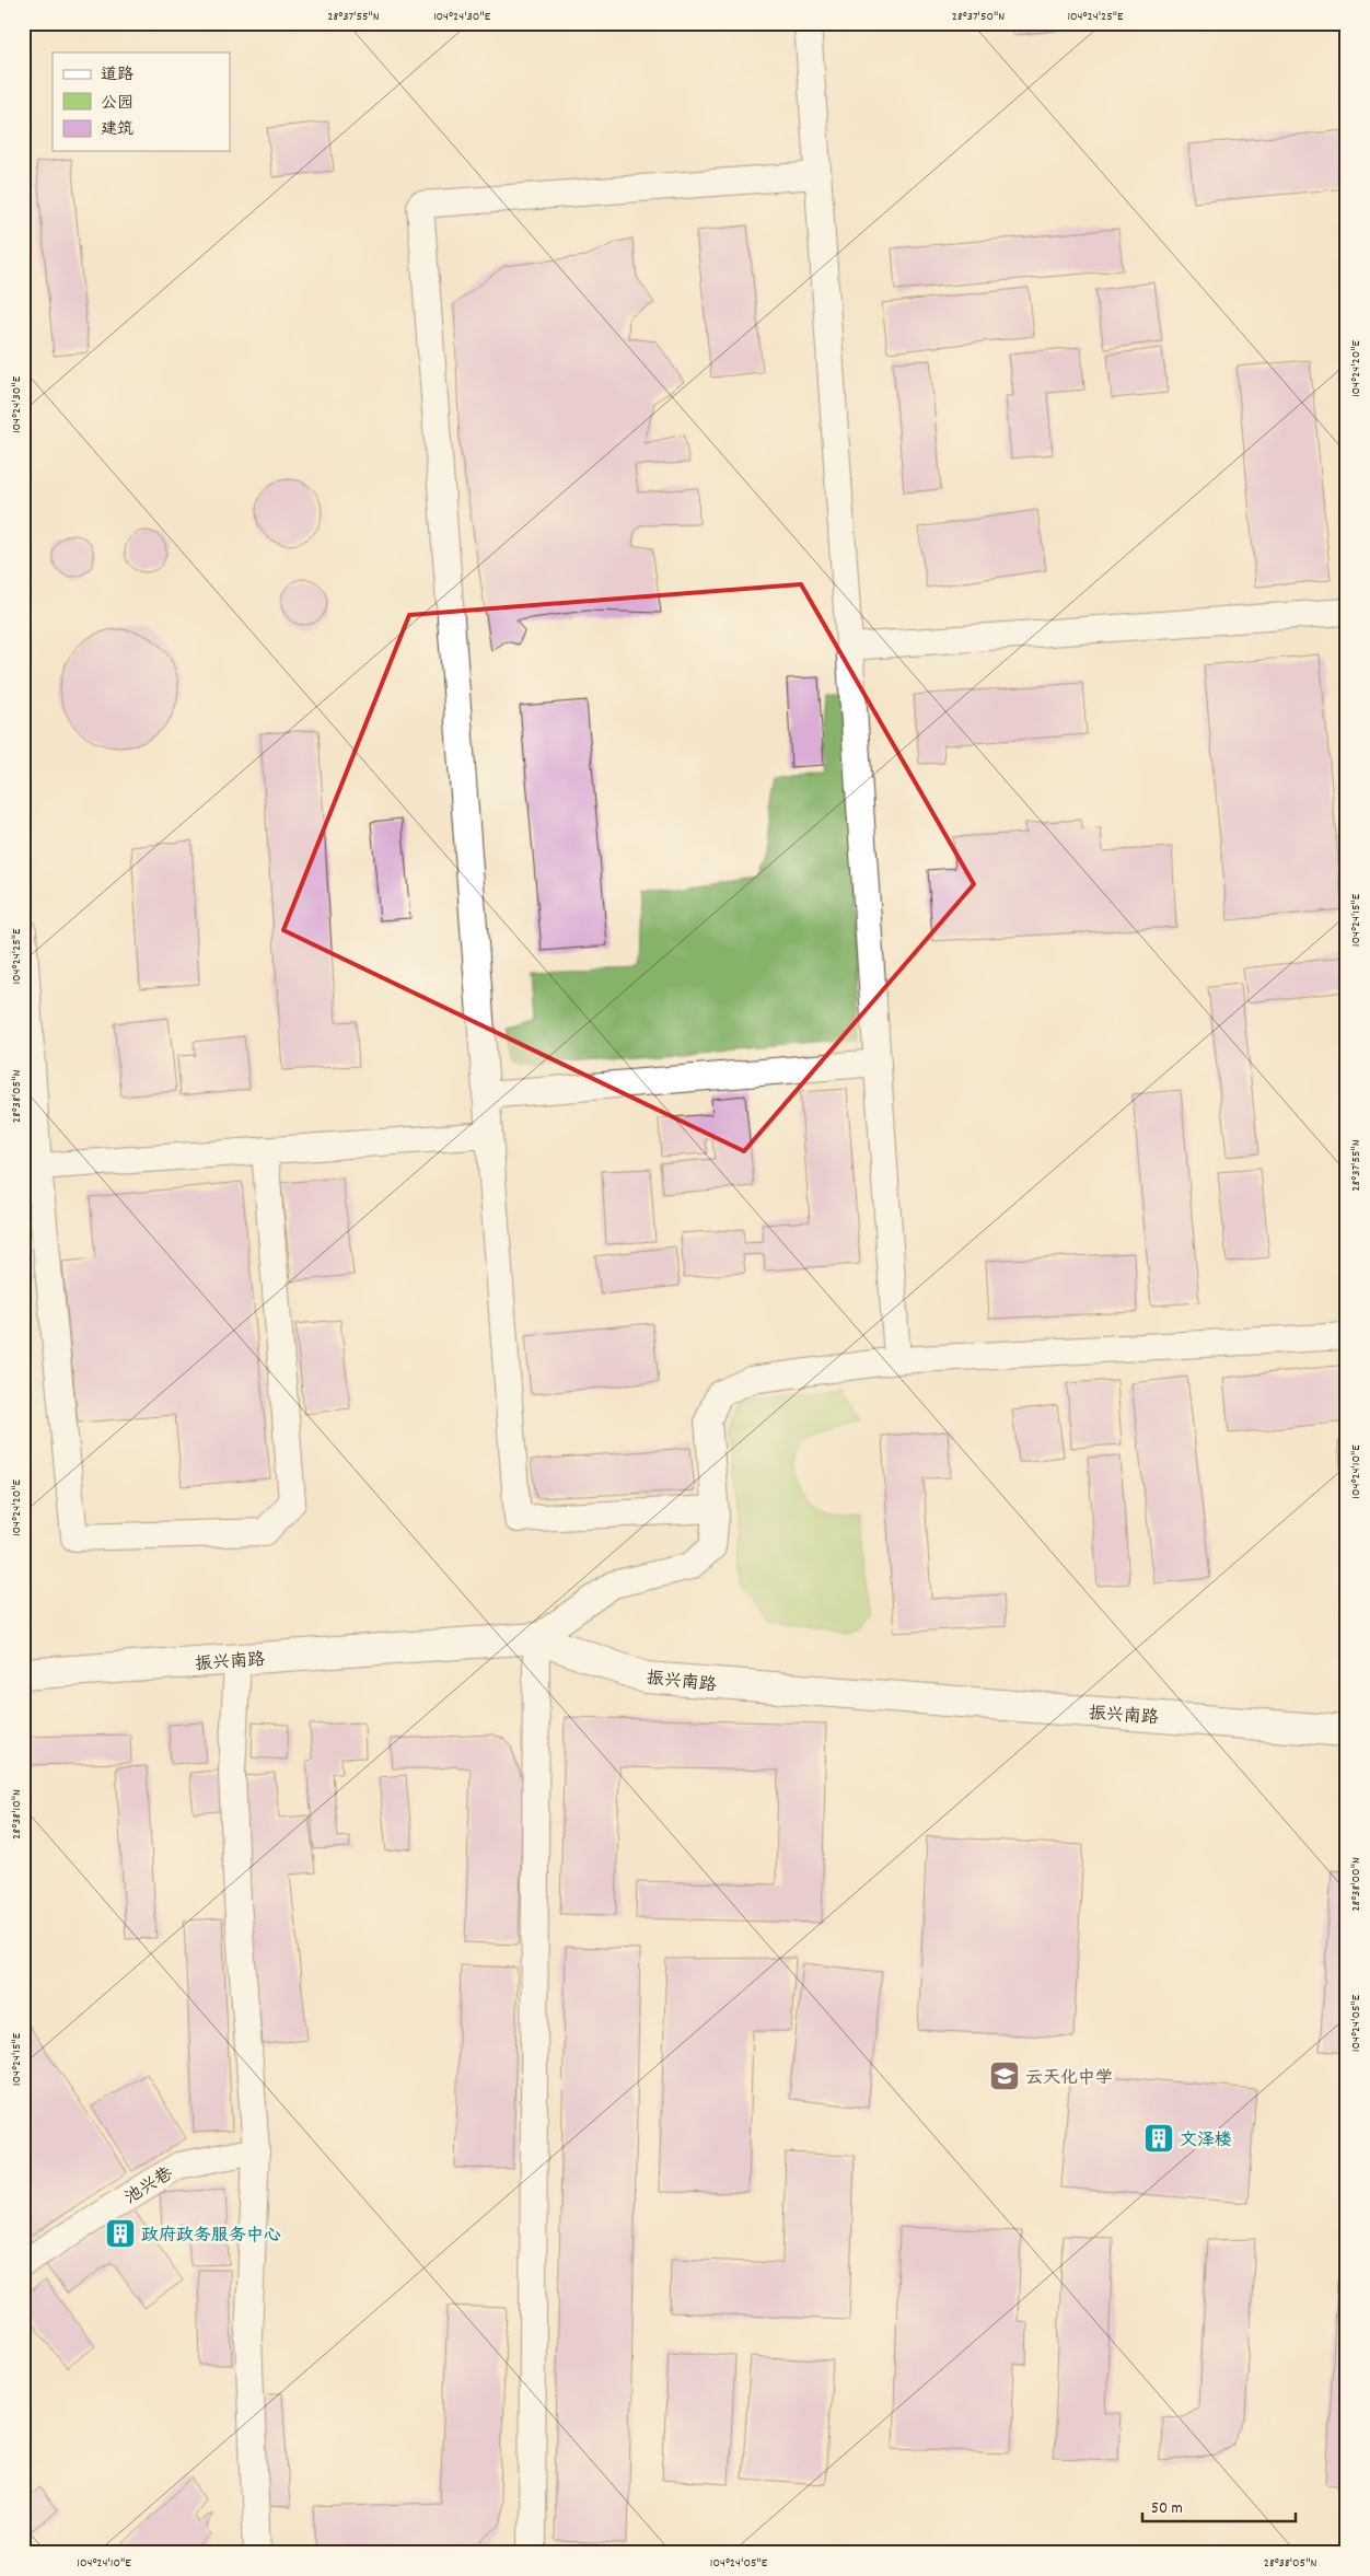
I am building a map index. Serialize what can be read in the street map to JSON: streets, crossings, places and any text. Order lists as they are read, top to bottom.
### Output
{
  "streets": {
    "main road": ["振兴南路"],
    "street": ["池兴巷"]
  },
  "places": {
    "school or university": ["云天化中学"],
    "building": ["文泽楼", "政府政务服务中心"]
  },
  "legend": ["道路", "公园", "建筑"],
  "scale_bar": "50 m",
  "coordinates": [
    "28°37'55\"N",
    "104°24'30\"E",
    "28°37'50\"N",
    "104°24'25\"E",
    "104°24'20\"E",
    "104°24'15\"E",
    "28°38'05\"N",
    "104°24'10\"E",
    "28°38'10\"N",
    "28°38'00\"N",
    "104°24'05\"E"
  ]
}
